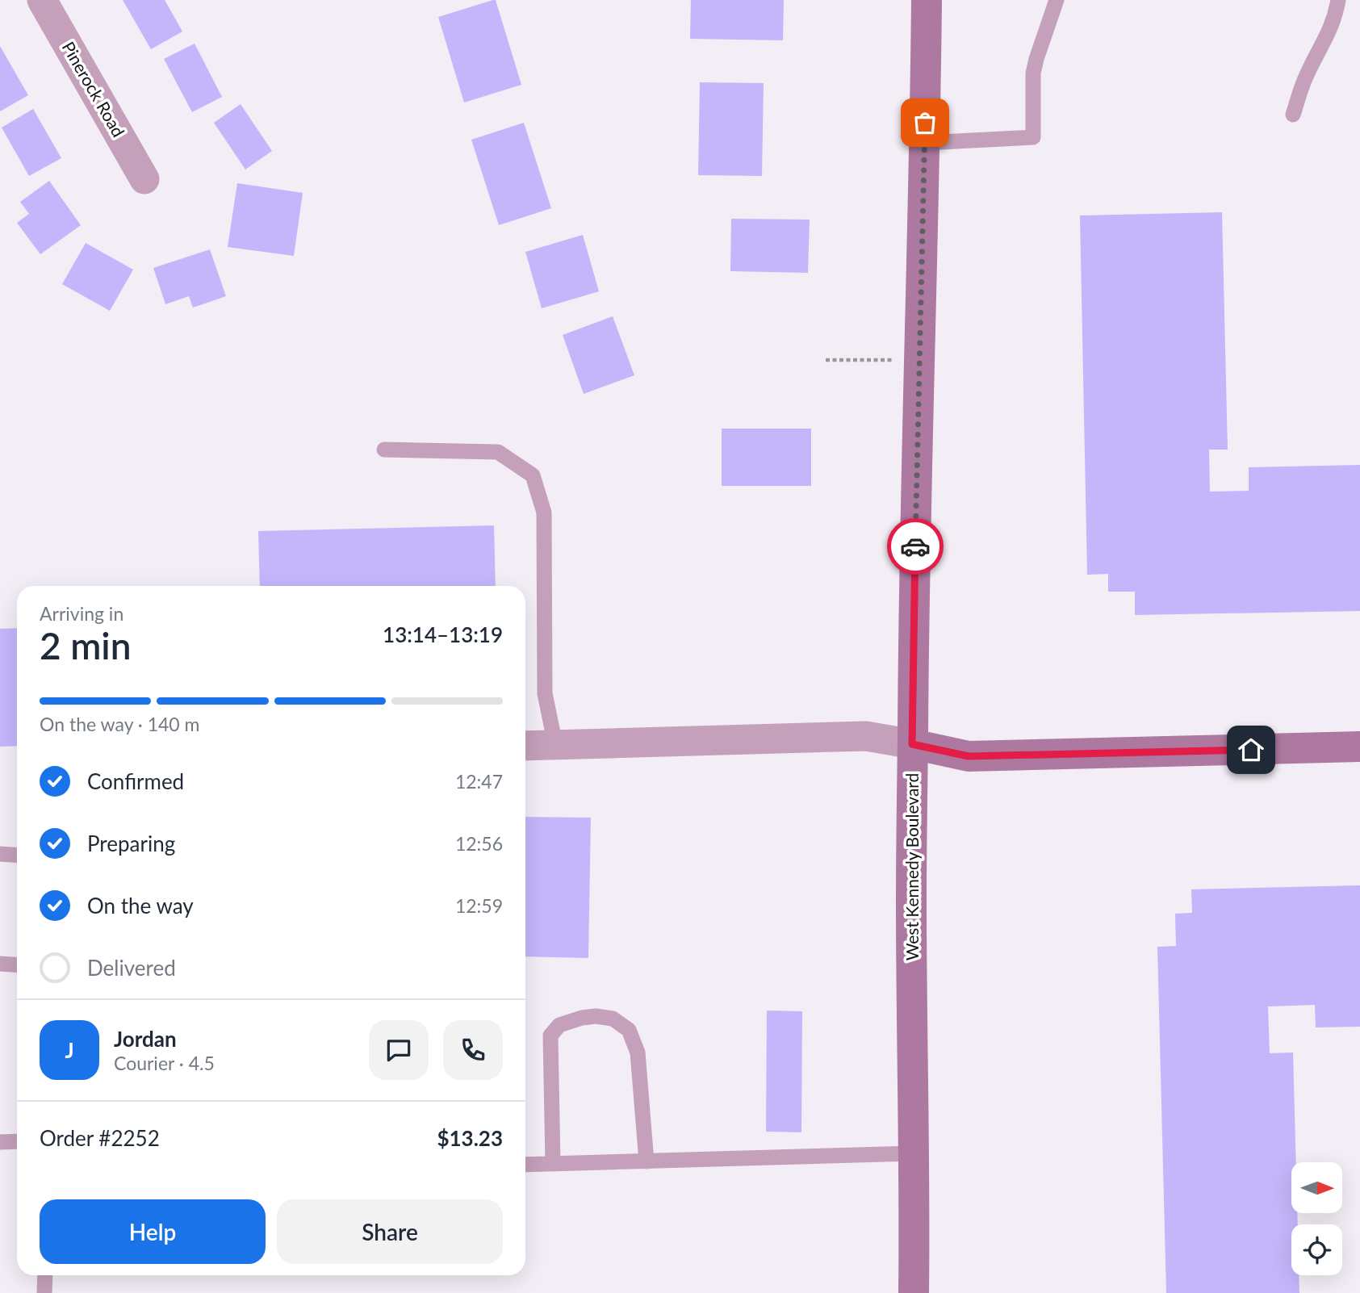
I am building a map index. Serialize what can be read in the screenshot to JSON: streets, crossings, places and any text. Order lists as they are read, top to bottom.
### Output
{
  "streets": {
    "main road": ["West Kennedy Boulevard"],
    "street": ["Pinerock Road"]
  },
  "north": "right",
  "page": {
    "heading": ["2 min", "Arriving in", "13:14–13:19"],
    "panel": [
      "Jordan",
      "Courier · 4.5",
      "Order #2252",
      "$13.23"
    ],
    "bar": "On the way · 140 m",
    "list": [
      ["Confirmed", "12:47"],
      ["Preparing", "12:56"],
      ["On the way", "12:59"],
      "Delivered"
    ],
    "round": "J",
    "buttons": ["Help", "Share"]
  }
}
